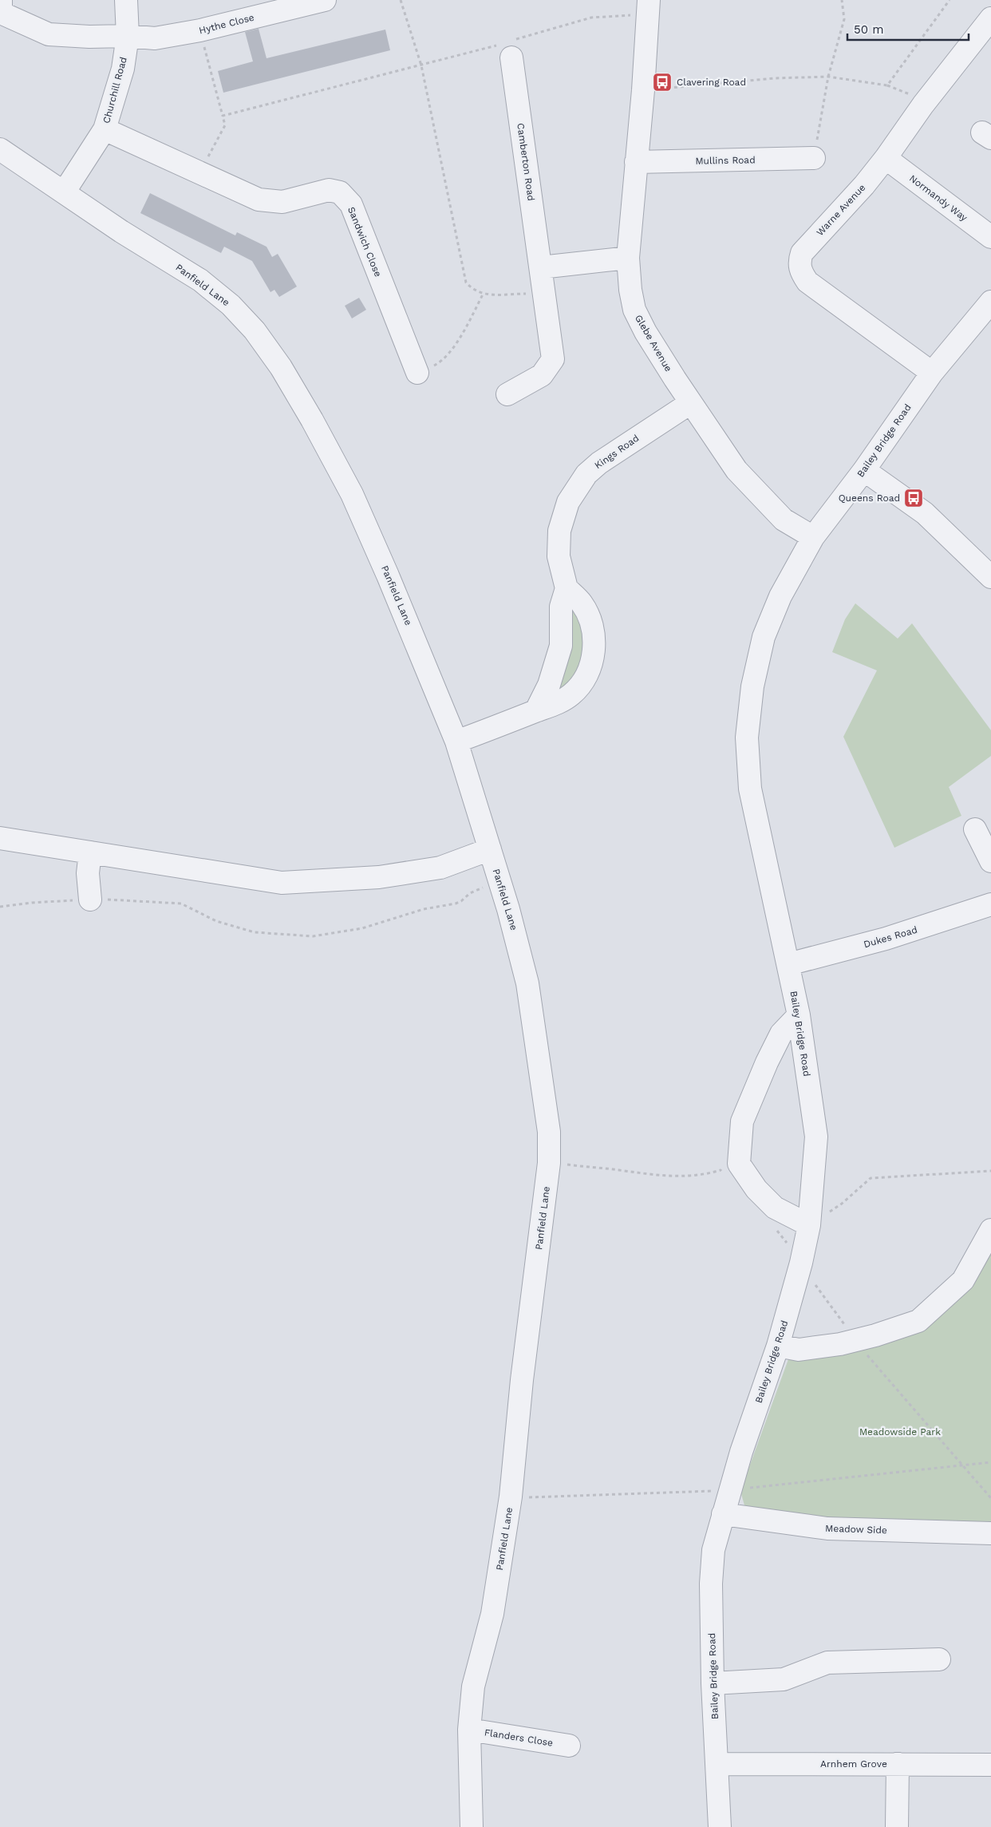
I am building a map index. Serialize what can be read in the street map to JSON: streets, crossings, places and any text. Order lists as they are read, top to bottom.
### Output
{
  "streets": {
    "street": [
      "Hythe Close",
      "Churchill Road",
      "Mullins Road",
      "Camberton Road",
      "Normandy Way",
      "Warne Avenue",
      "Sandwich Close",
      "Panfield Lane",
      "Glebe Avenue",
      "Bailey Bridge Road",
      "Kings Road",
      "Dukes Road",
      "Meadow Side",
      "Flanders Close",
      "Arnhem Grove"
    ]
  },
  "crossings": [
    ["Hythe Close", "Churchill Road"],
    ["Churchill Road", "Sandwich Close"],
    ["Churchill Road", "Panfield Lane"],
    ["Mullins Road", "Glebe Avenue"],
    ["Normandy Way", "Warne Avenue"],
    ["Warne Avenue", "Bailey Bridge Road"],
    ["Panfield Lane", "Flanders Close"],
    ["Glebe Avenue", "Bailey Bridge Road"],
    ["Glebe Avenue", "Kings Road"],
    ["Bailey Bridge Road", "Dukes Road"],
    ["Bailey Bridge Road", "Meadow Side"],
    ["Bailey Bridge Road", "Arnhem Grove"]
  ],
  "parks": ["Meadowside Park"],
  "places": {
    "bus stop": ["Clavering Road", "Queens Road"]
  },
  "scale_bar": "50 m"
}
